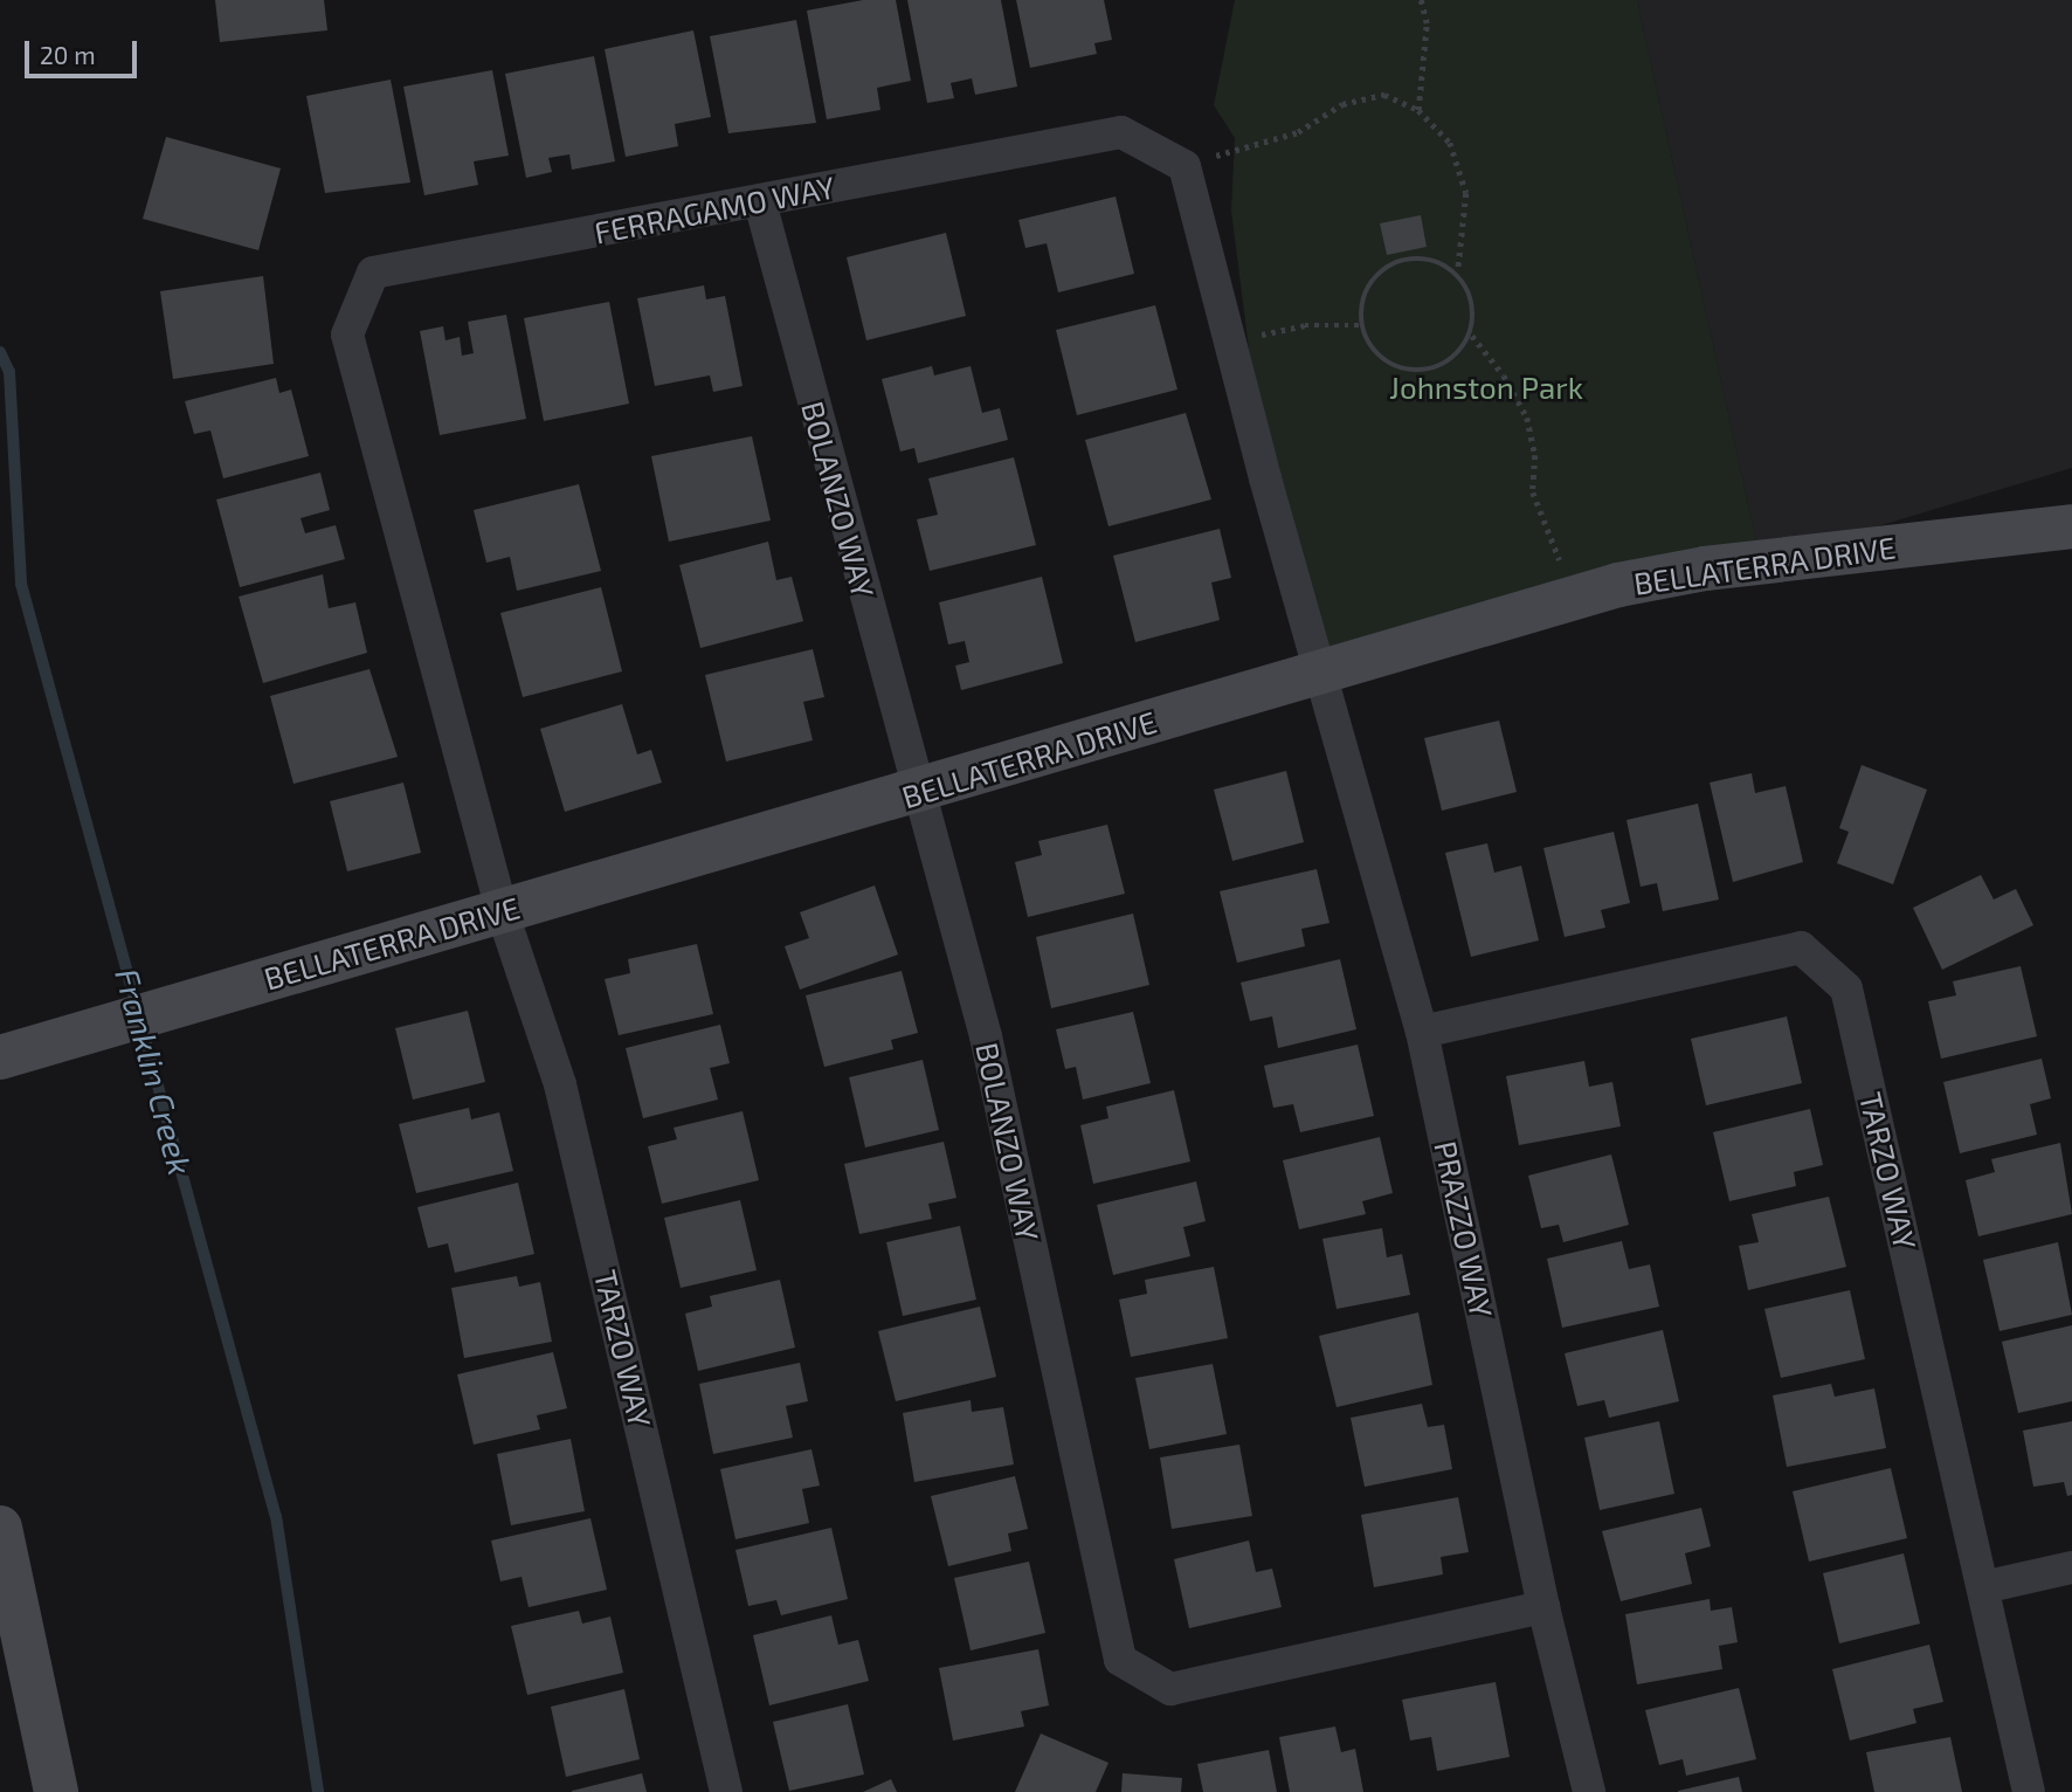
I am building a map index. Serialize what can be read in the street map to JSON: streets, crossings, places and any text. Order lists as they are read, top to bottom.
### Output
{
  "streets": {
    "street": [
      "FERRAGAMO WAY",
      "BOLANZO WAY",
      "BELLATERRA DRIVE",
      "TARZO WAY",
      "PRAZZO WAY"
    ]
  },
  "crossings": [
    ["FERRAGAMO WAY", "BOLANZO WAY"],
    ["FERRAGAMO WAY", "BELLATERRA DRIVE"],
    ["FERRAGAMO WAY", "TARZO WAY"],
    ["BOLANZO WAY", "BELLATERRA DRIVE"],
    ["BOLANZO WAY", "PRAZZO WAY"],
    ["BELLATERRA DRIVE", "TARZO WAY"],
    ["BELLATERRA DRIVE", "PRAZZO WAY"],
    ["TARZO WAY", "PRAZZO WAY"]
  ],
  "water": ["Franklin Creek"],
  "parks": ["Johnston Park"],
  "scale_bar": "20 m"
}
